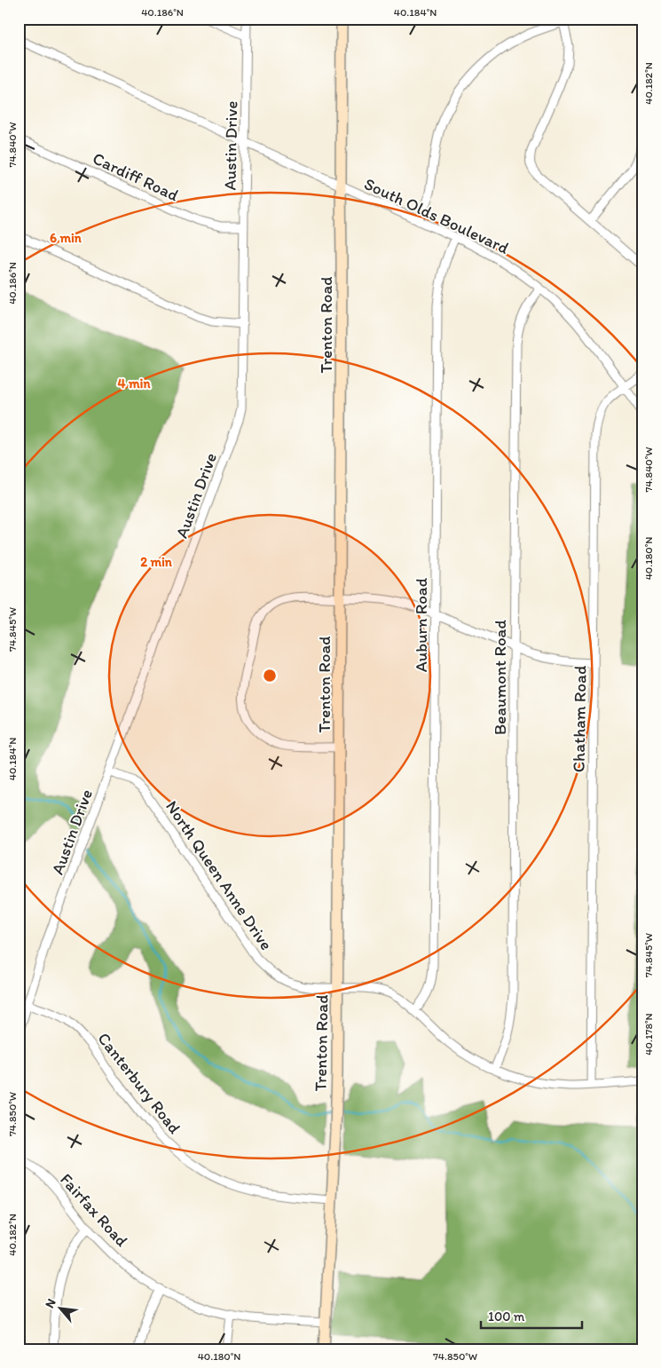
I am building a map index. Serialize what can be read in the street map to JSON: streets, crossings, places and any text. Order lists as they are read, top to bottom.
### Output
{
  "streets": {
    "main road": ["Trenton Road"],
    "street": [
      "Austin Drive",
      "Cardiff Road",
      "South Olds Boulevard",
      "Auburn Road",
      "Beaumont Road",
      "Chatham Road",
      "North Queen Anne Drive",
      "Canterbury Road",
      "Fairfax Road"
    ]
  },
  "crossings": [
    ["Austin Drive", "Cardiff Road"],
    ["Austin Drive", "South Olds Boulevard"],
    ["Austin Drive", "North Queen Anne Drive"],
    ["Austin Drive", "Canterbury Road"],
    ["South Olds Boulevard", "Trenton Road"],
    ["South Olds Boulevard", "Auburn Road"],
    ["South Olds Boulevard", "Beaumont Road"],
    ["South Olds Boulevard", "Chatham Road"],
    ["Trenton Road", "North Queen Anne Drive"],
    ["Trenton Road", "Canterbury Road"],
    ["Trenton Road", "Fairfax Road"],
    ["Auburn Road", "North Queen Anne Drive"],
    ["Beaumont Road", "North Queen Anne Drive"],
    ["Chatham Road", "North Queen Anne Drive"]
  ],
  "scale_bar": "100 m",
  "north": "top left",
  "coordinates": [
    "40.186°N",
    "40.184°N",
    "40.182°N",
    "74.840°W",
    "40.180°N",
    "74.845°W",
    "40.178°N",
    "74.850°W"
  ],
  "rings": ["6 min", "4 min", "2 min"]
}
